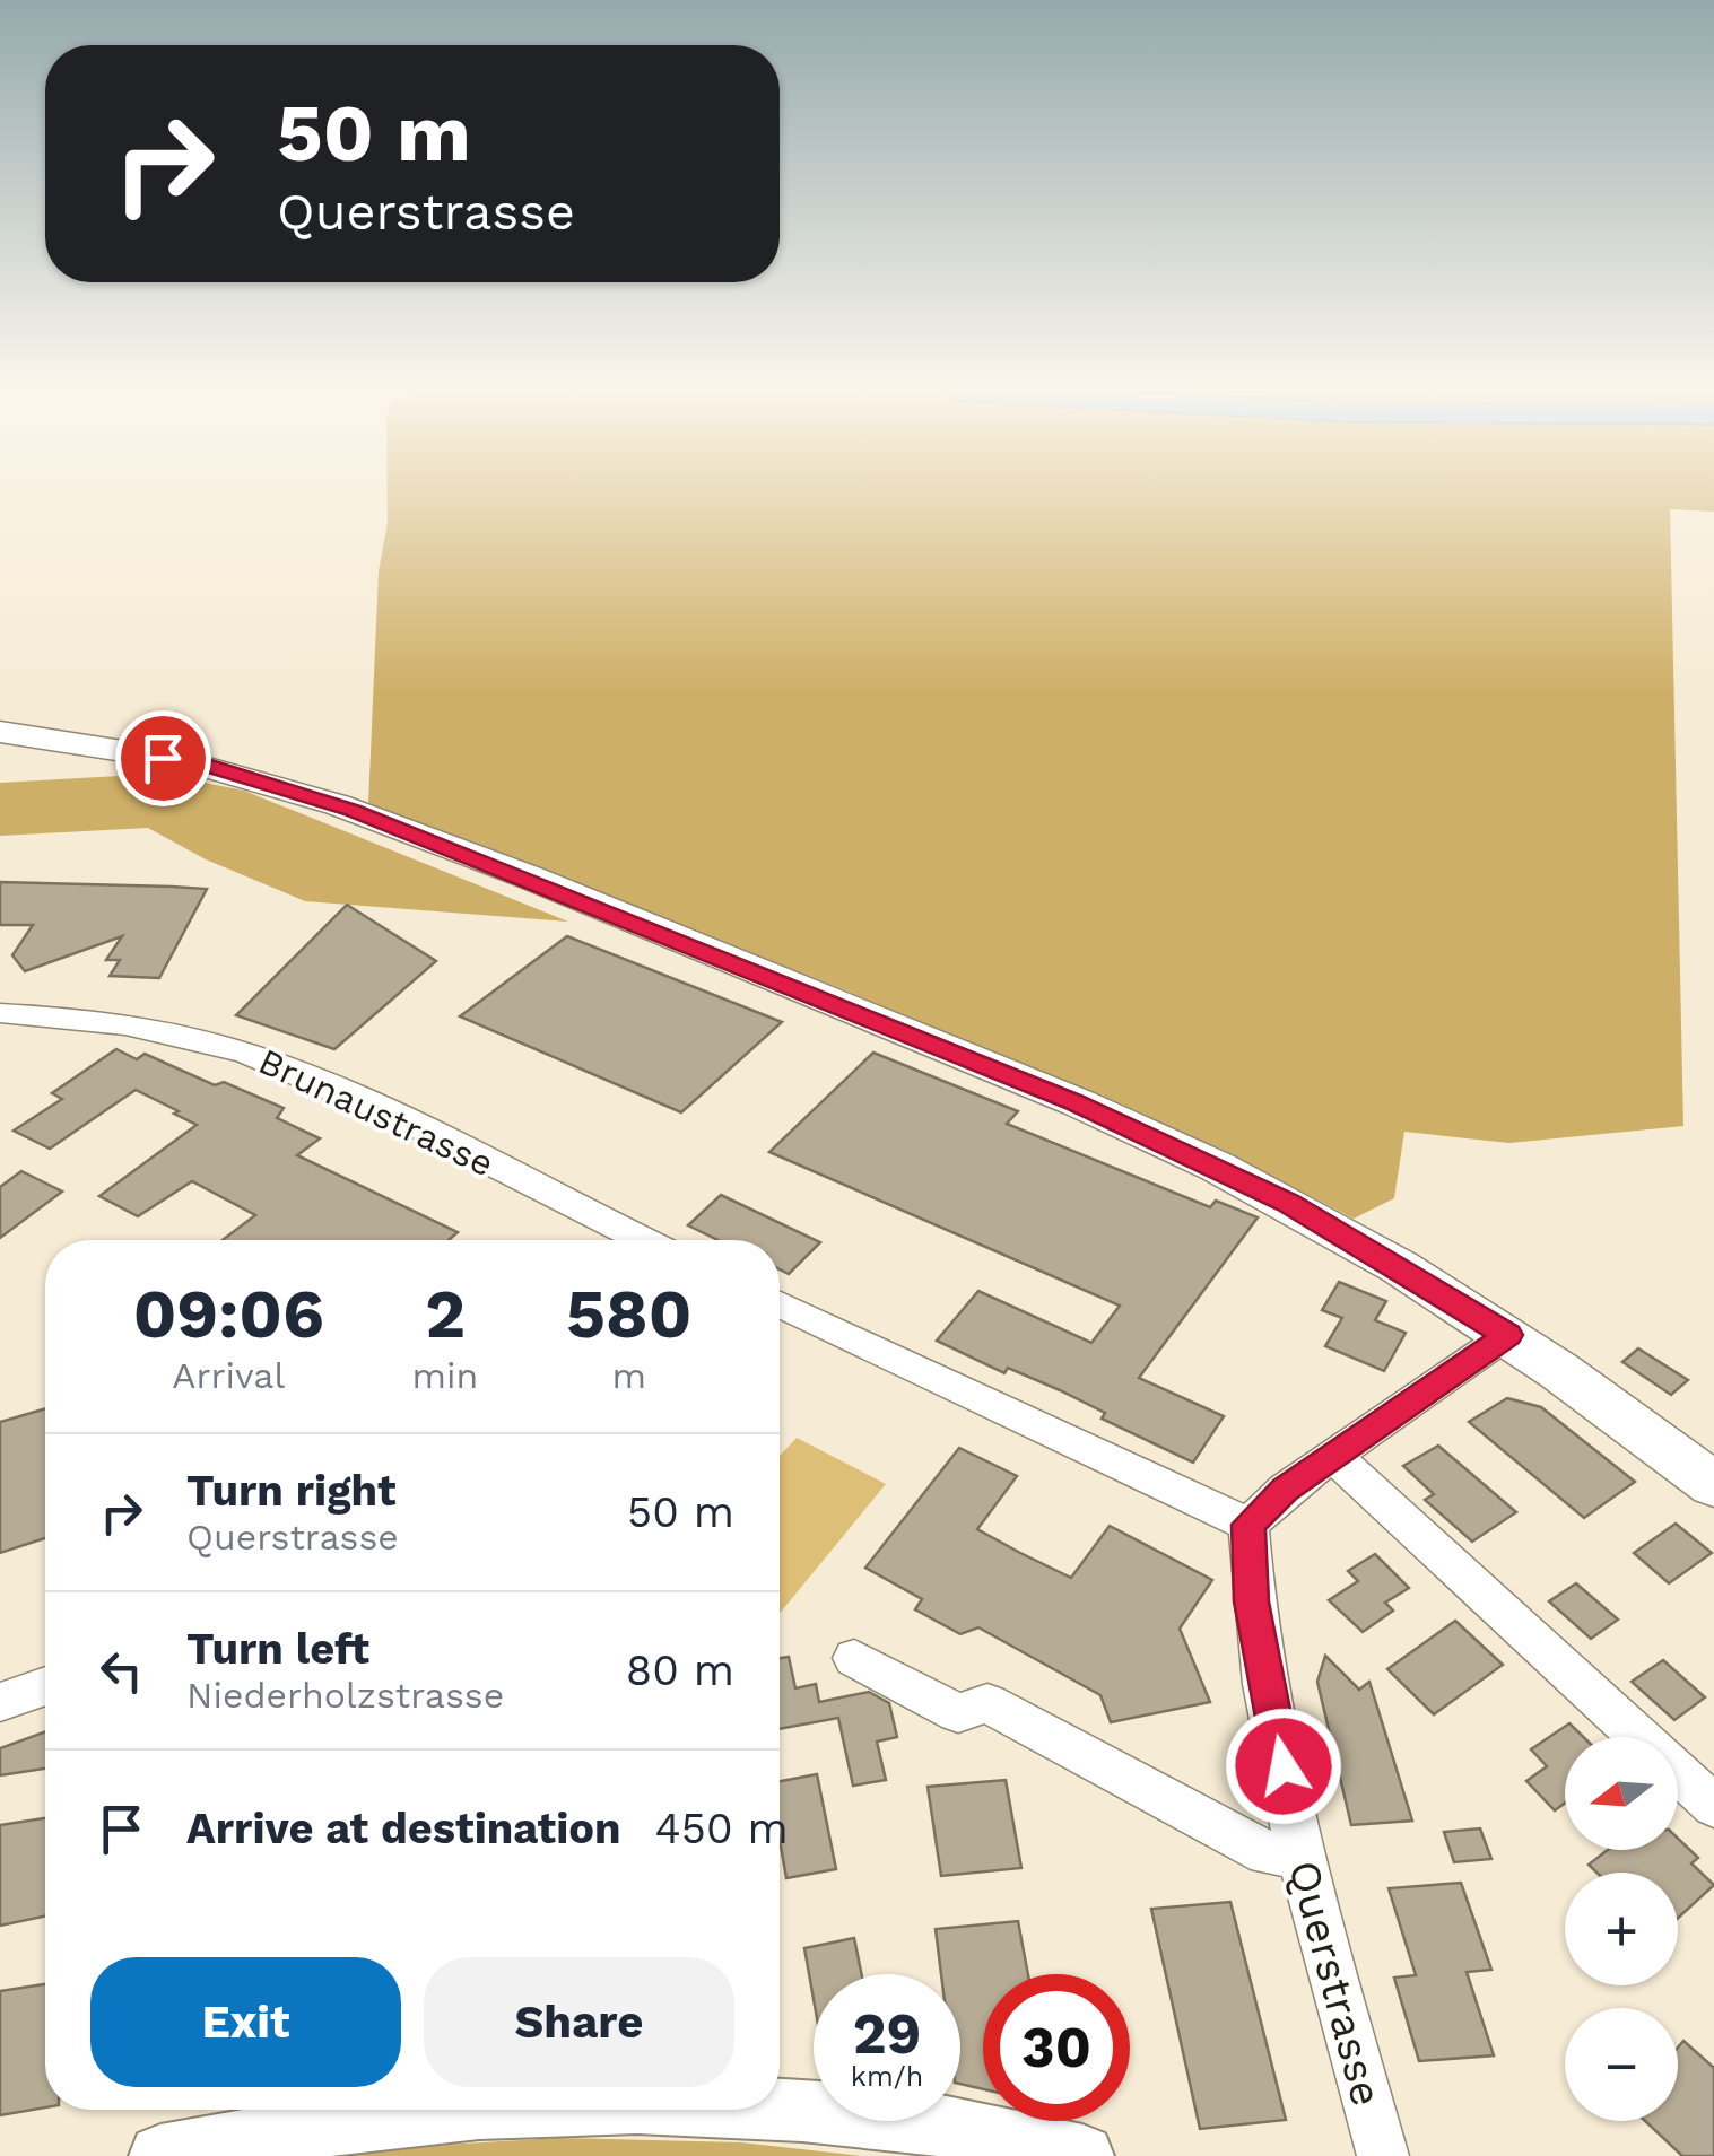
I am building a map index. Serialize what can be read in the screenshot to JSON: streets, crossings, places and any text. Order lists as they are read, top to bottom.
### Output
{
  "streets": {
    "street": ["Brunaustrasse", "Querstrasse"]
  },
  "north": "left",
  "page": {
    "turn": ["50 m", "Querstrasse"],
    "eta": [
      "09:06",
      "Arrival",
      "2",
      "min",
      "580",
      "m"
    ],
    "list": [
      {
        "name": "Turn right",
        "note": "Querstrasse",
        "value": "50 m"
      },
      {
        "name": "Turn left",
        "note": "Niederholzstrasse",
        "value": "80 m"
      },
      {
        "name": "Arrive at destination",
        "value": "450 m"
      }
    ],
    "map_buttons": ["+", "−"],
    "buttons": ["Exit", "Share"],
    "speed": "29 km/h",
    "limit": "30"
  }
}
